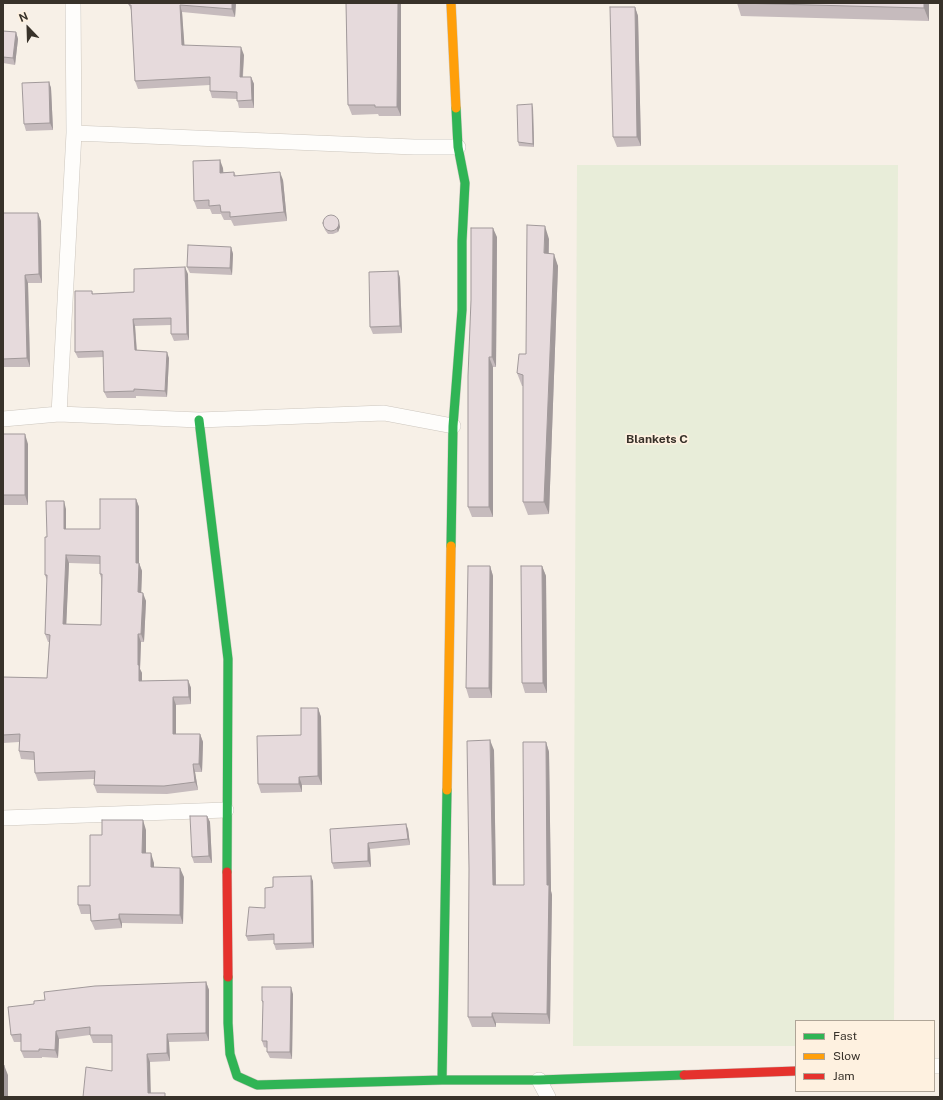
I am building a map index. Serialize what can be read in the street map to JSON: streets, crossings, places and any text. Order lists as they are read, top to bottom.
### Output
{
  "districts": ["Blankets C"],
  "legend": ["Fast", "Slow", "Jam"],
  "north": "top left"
}
